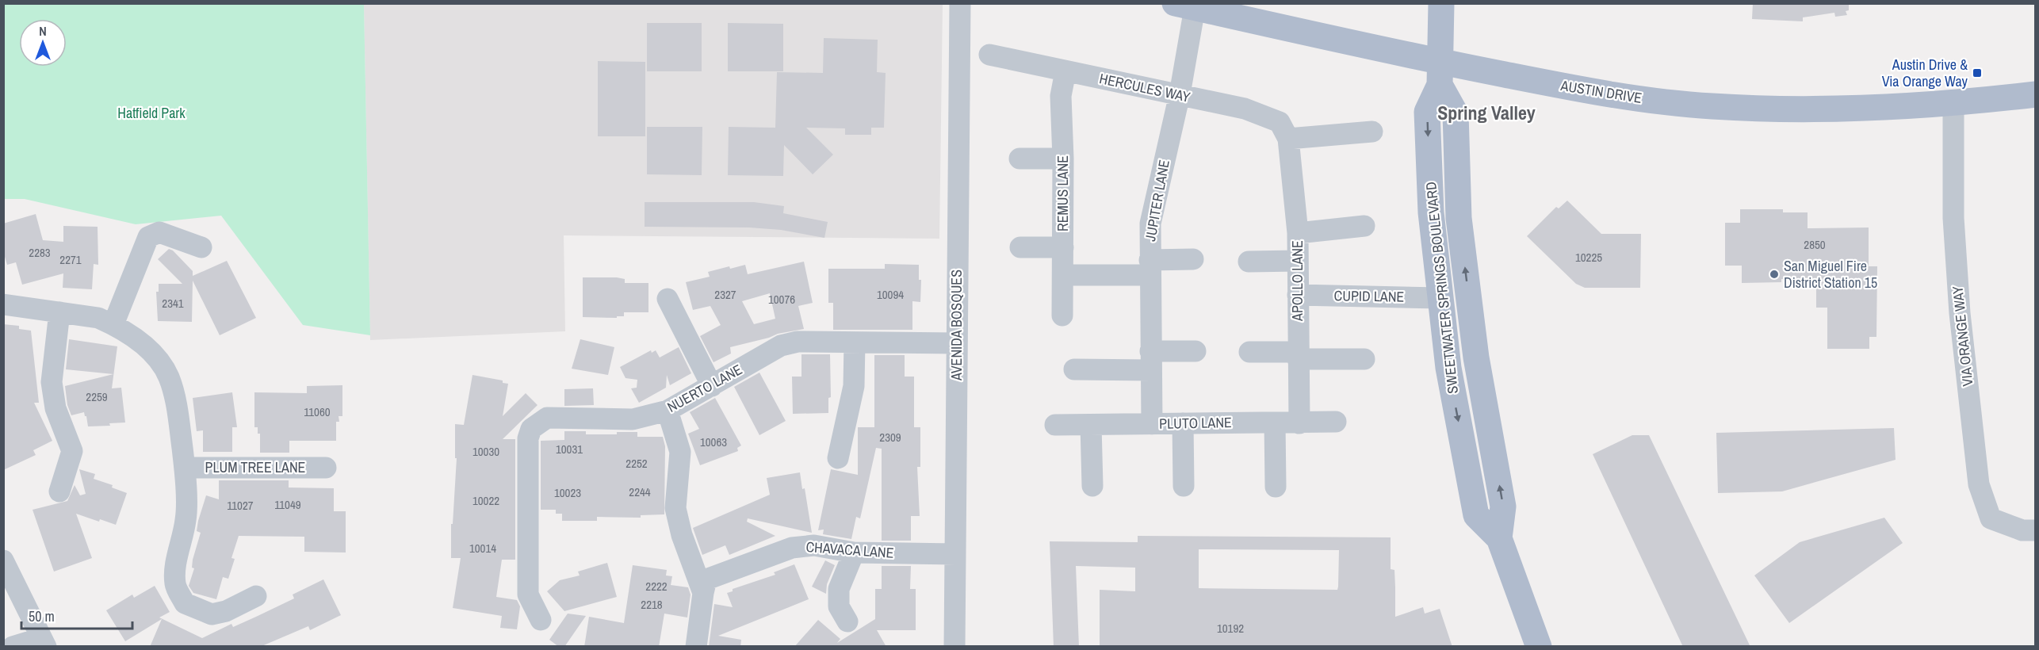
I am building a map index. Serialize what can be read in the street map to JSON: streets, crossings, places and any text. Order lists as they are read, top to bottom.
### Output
{
  "streets": {
    "main road": ["AUSTIN DRIVE", "SWEETWATER SPRINGS BOULEVARD"],
    "street": [
      "HERCULES WAY",
      "REMUS LANE",
      "JUPITER LANE",
      "APOLLO LANE",
      "CUPID LANE",
      "AVENIDA BOSQUES",
      "VIA ORANGE WAY",
      "NUERTO LANE",
      "PLUTO LANE",
      "PLUM TREE LANE",
      "CHAVACA LANE"
    ]
  },
  "crossings": [
    ["HERCULES WAY", "REMUS LANE"],
    ["HERCULES WAY", "JUPITER LANE"],
    ["HERCULES WAY", "APOLLO LANE"],
    ["AUSTIN DRIVE", "JUPITER LANE"],
    ["AUSTIN DRIVE", "SWEETWATER SPRINGS BOULEVARD"],
    ["AUSTIN DRIVE", "VIA ORANGE WAY"],
    ["JUPITER LANE", "PLUTO LANE"],
    ["APOLLO LANE", "CUPID LANE"],
    ["APOLLO LANE", "PLUTO LANE"],
    ["SWEETWATER SPRINGS BOULEVARD", "CUPID LANE"],
    ["AVENIDA BOSQUES", "NUERTO LANE"],
    ["AVENIDA BOSQUES", "CHAVACA LANE"]
  ],
  "districts": ["Spring Valley"],
  "parks": ["Hatfield Park"],
  "places": {
    "transit": ["Austin Drive & Via Orange Way"],
    "other": ["San Miguel Fire District Station 15"]
  },
  "house_numbers": [
    "2850",
    "2283",
    "10225",
    "2271",
    "2327",
    "10094",
    "10076",
    "2341",
    "2259",
    "11060",
    "2309",
    "10063",
    "10031",
    "10030",
    "2252",
    "2244",
    "10023",
    "10022",
    "11049",
    "11027",
    "10014",
    "2222",
    "2218",
    "10192"
  ],
  "scale_bar": "50 m",
  "north": "top"
}
